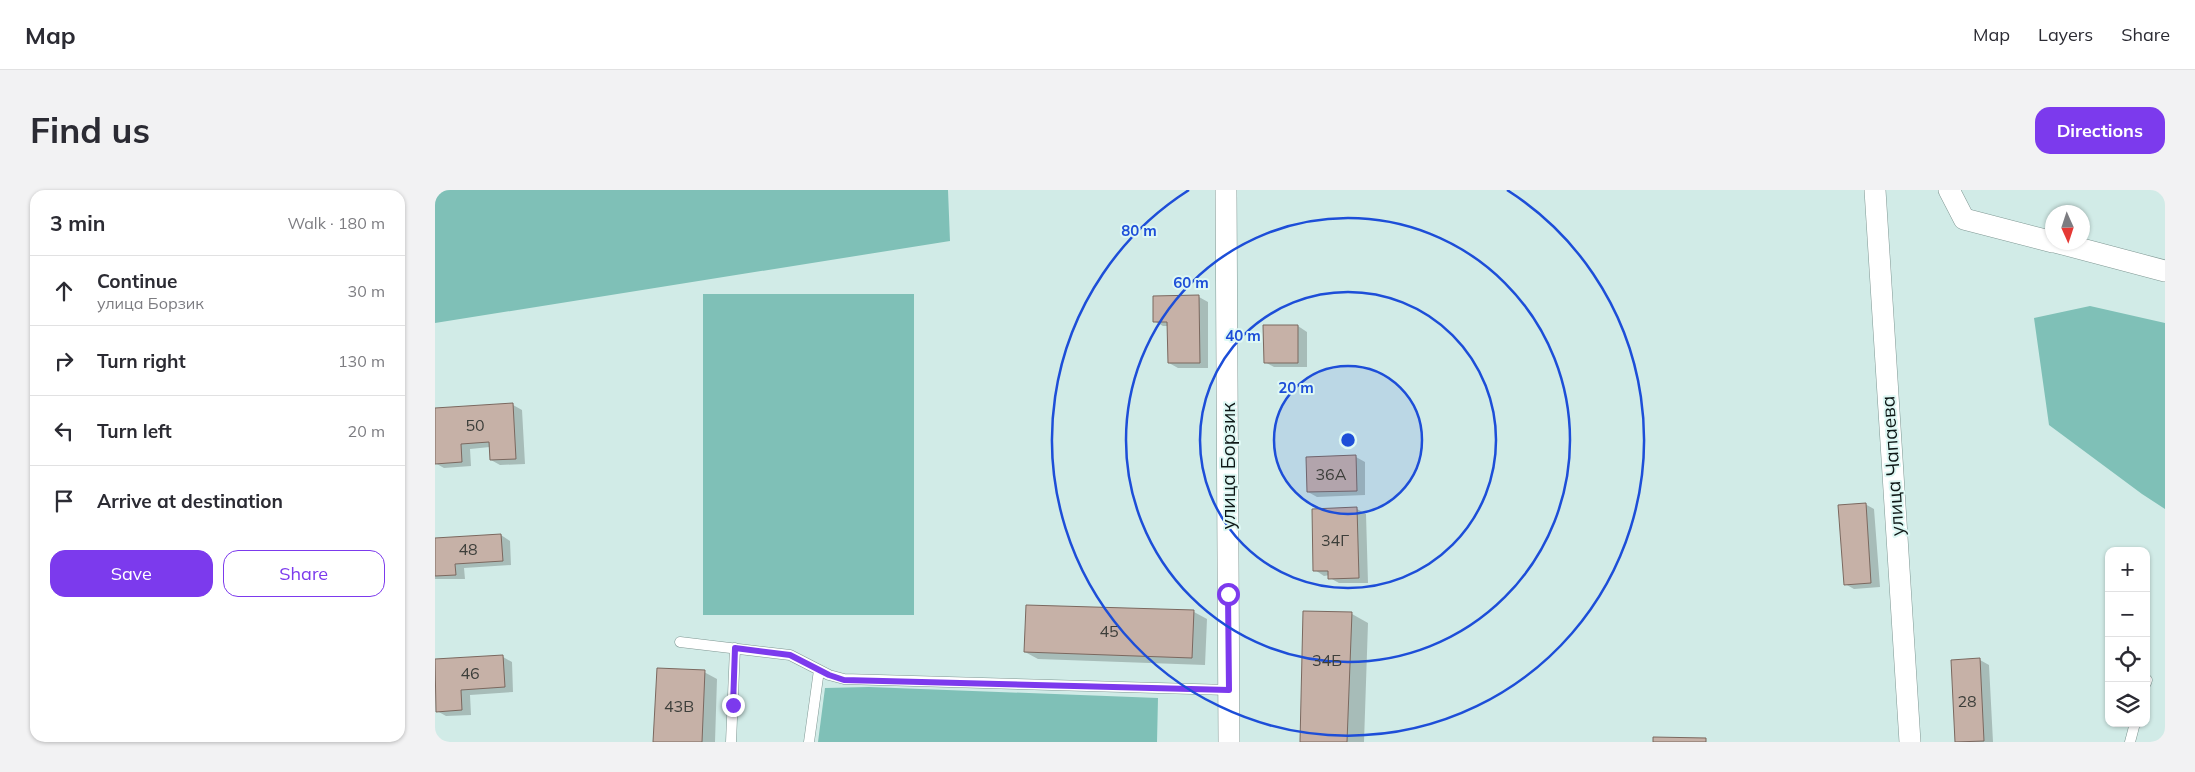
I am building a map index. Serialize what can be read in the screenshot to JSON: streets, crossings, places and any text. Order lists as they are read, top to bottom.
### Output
{
  "streets": {
    "street": ["улица Борзик", "улица Чапаева"]
  },
  "house_numbers": [
    "50",
    "36А",
    "34Г",
    "48",
    "45",
    "34Б",
    "46",
    "28",
    "43В"
  ],
  "north": "bottom",
  "page": {
    "header": "Map",
    "nav": ["Map", "Layers", "Share"],
    "buttons": [
      "Directions",
      ["Save", "Share"]
    ],
    "title": "Find us",
    "heading": ["3 min", "Walk · 180 m"],
    "list": [
      ["Continue", "улица Борзик", "30 m"],
      ["Turn right", "130 m"],
      ["Turn left", "20 m"],
      "Arrive at destination"
    ],
    "map_buttons": ["+", "−"]
  },
  "rings": [
    "80 m",
    "60 m",
    "40 m",
    "20 m"
  ]
}
